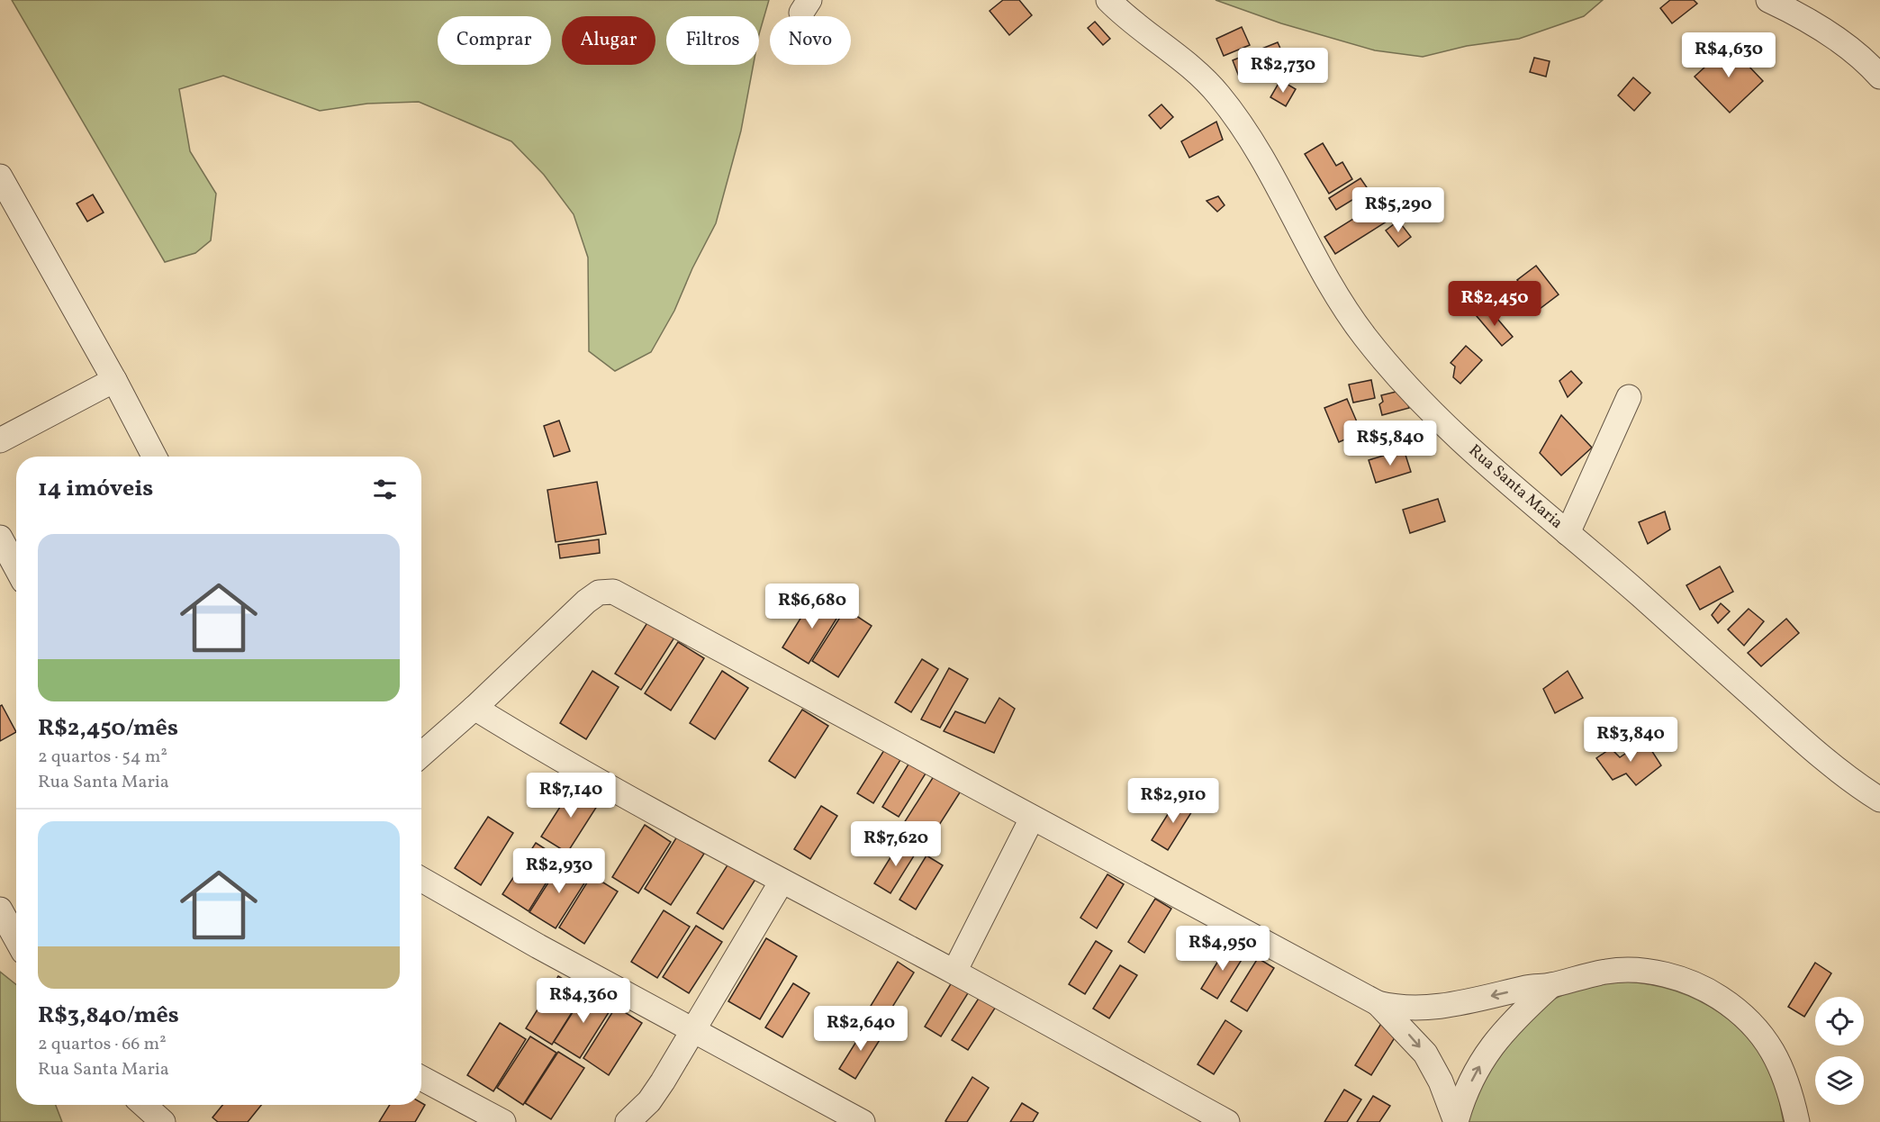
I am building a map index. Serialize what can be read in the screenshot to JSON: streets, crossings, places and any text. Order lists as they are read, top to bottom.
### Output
{
  "streets": {
    "street": ["Rua Santa Maria"]
  },
  "page": {
    "chip": [
      "Comprar",
      "Alugar",
      "Filtros",
      "Novo"
    ],
    "price": [
      "R$4,630",
      "R$2,730",
      "R$5,290",
      "R$2,450",
      "R$5,840",
      "R$6,680",
      "R$3,840",
      "R$7,140",
      "R$2,910",
      "R$7,620",
      "R$2,930",
      "R$4,950",
      "R$4,360",
      "R$2,640"
    ],
    "heading": "14 imóveis",
    "list": [
      {
        "name": "R$2,450/mês",
        "note": "2 quartos · 54 m² · Rua Santa Maria"
      },
      {
        "name": "R$3,840/mês",
        "note": "2 quartos · 66 m² · Rua Santa Maria"
      }
    ]
  }
}
